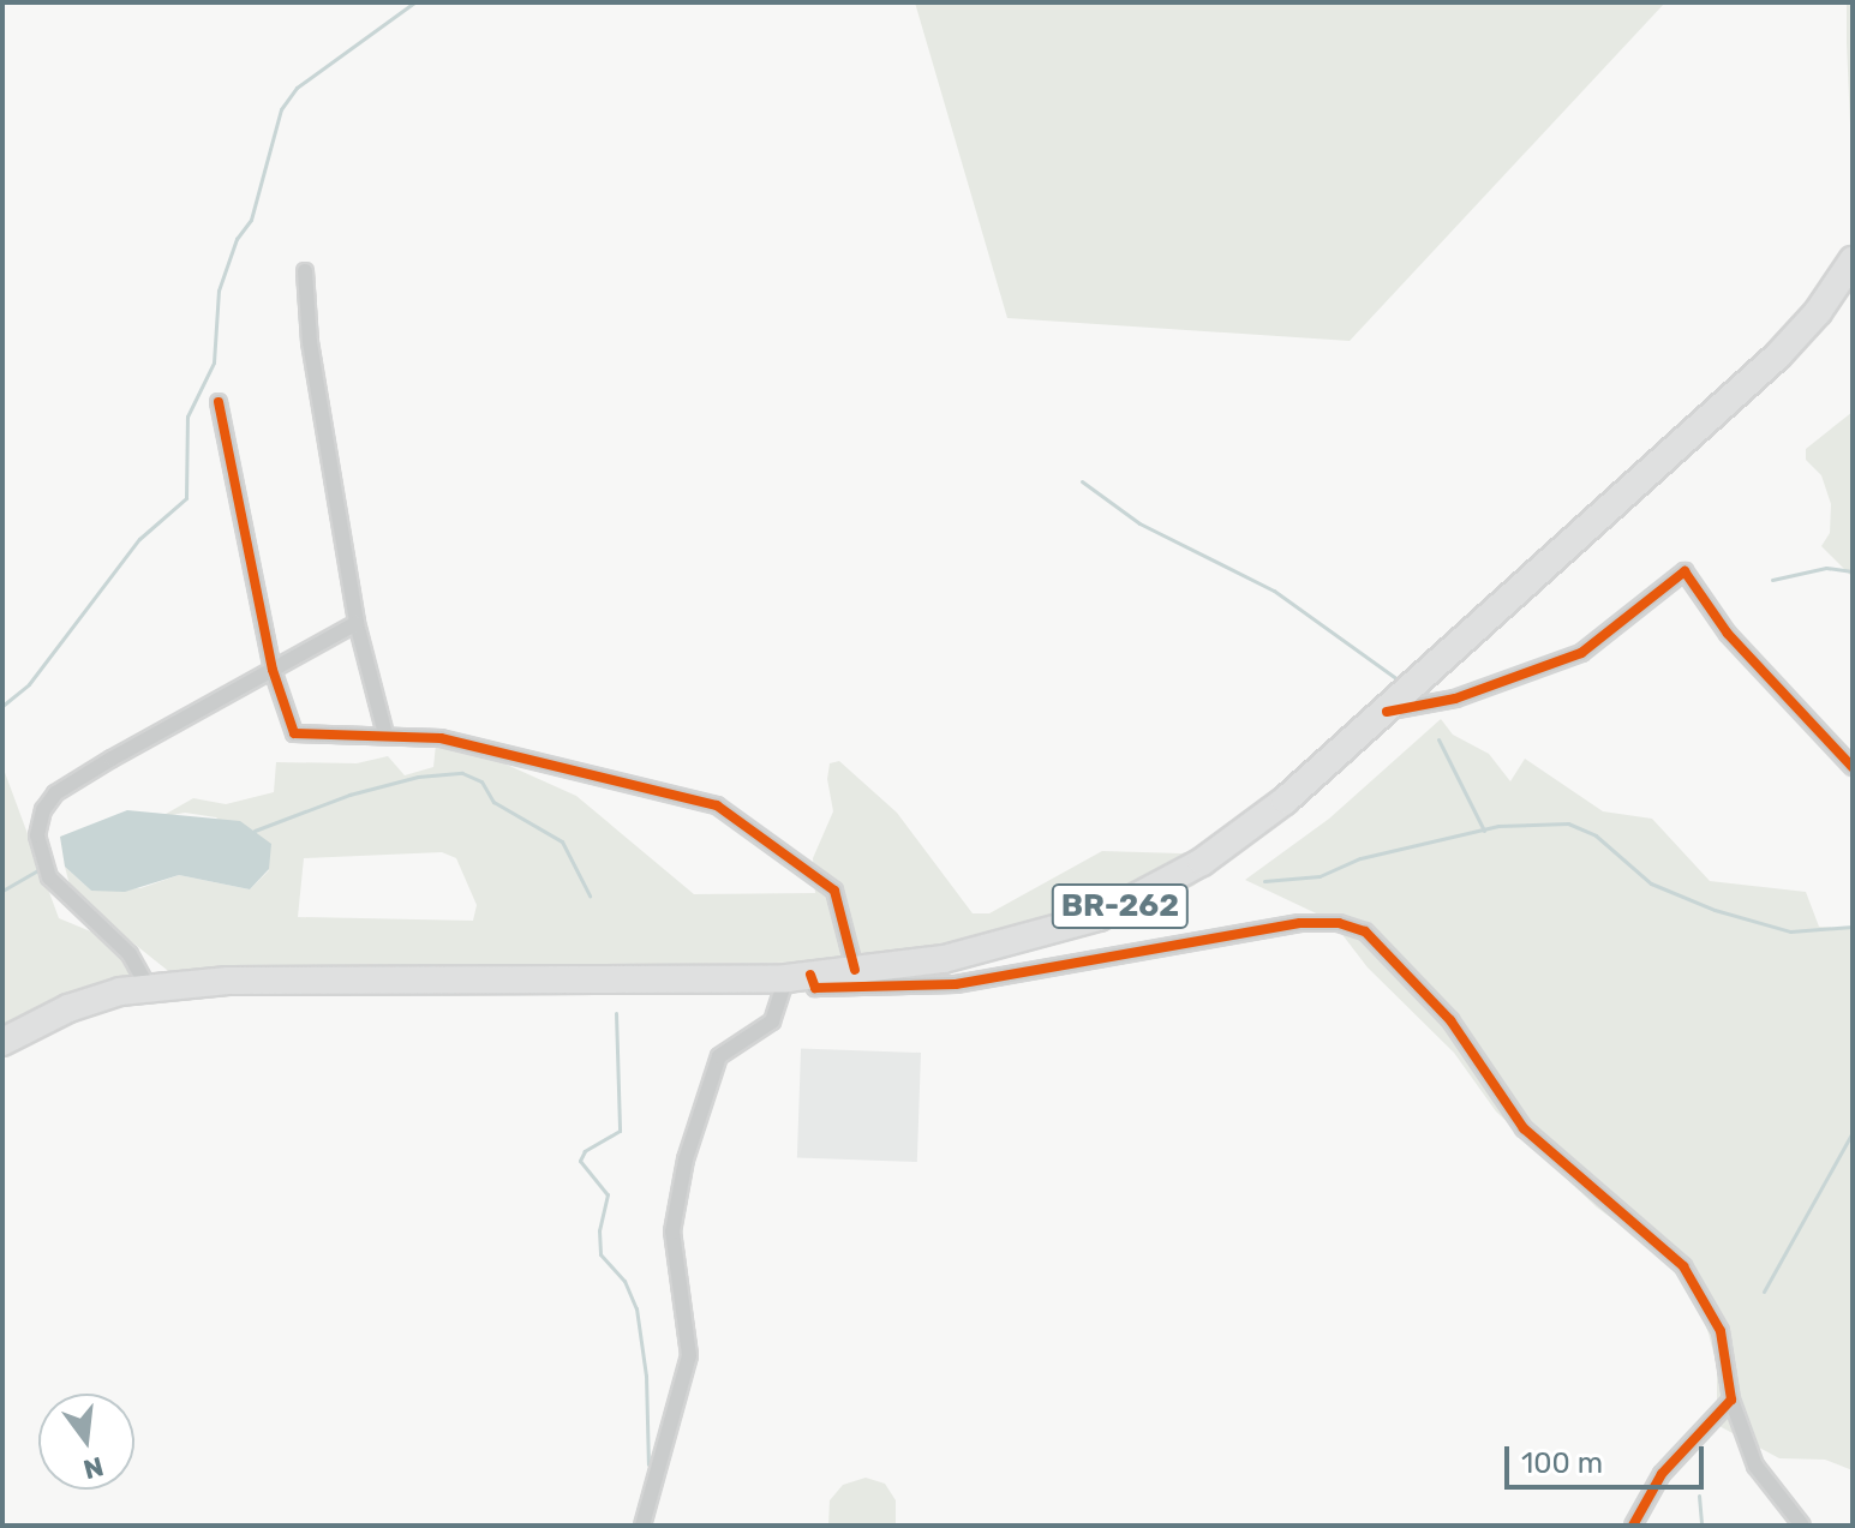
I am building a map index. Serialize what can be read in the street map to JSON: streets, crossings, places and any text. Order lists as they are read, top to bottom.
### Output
{
  "streets": {
    "highway": ["BR-262"]
  },
  "scale_bar": "100 m",
  "north": "bottom"
}
